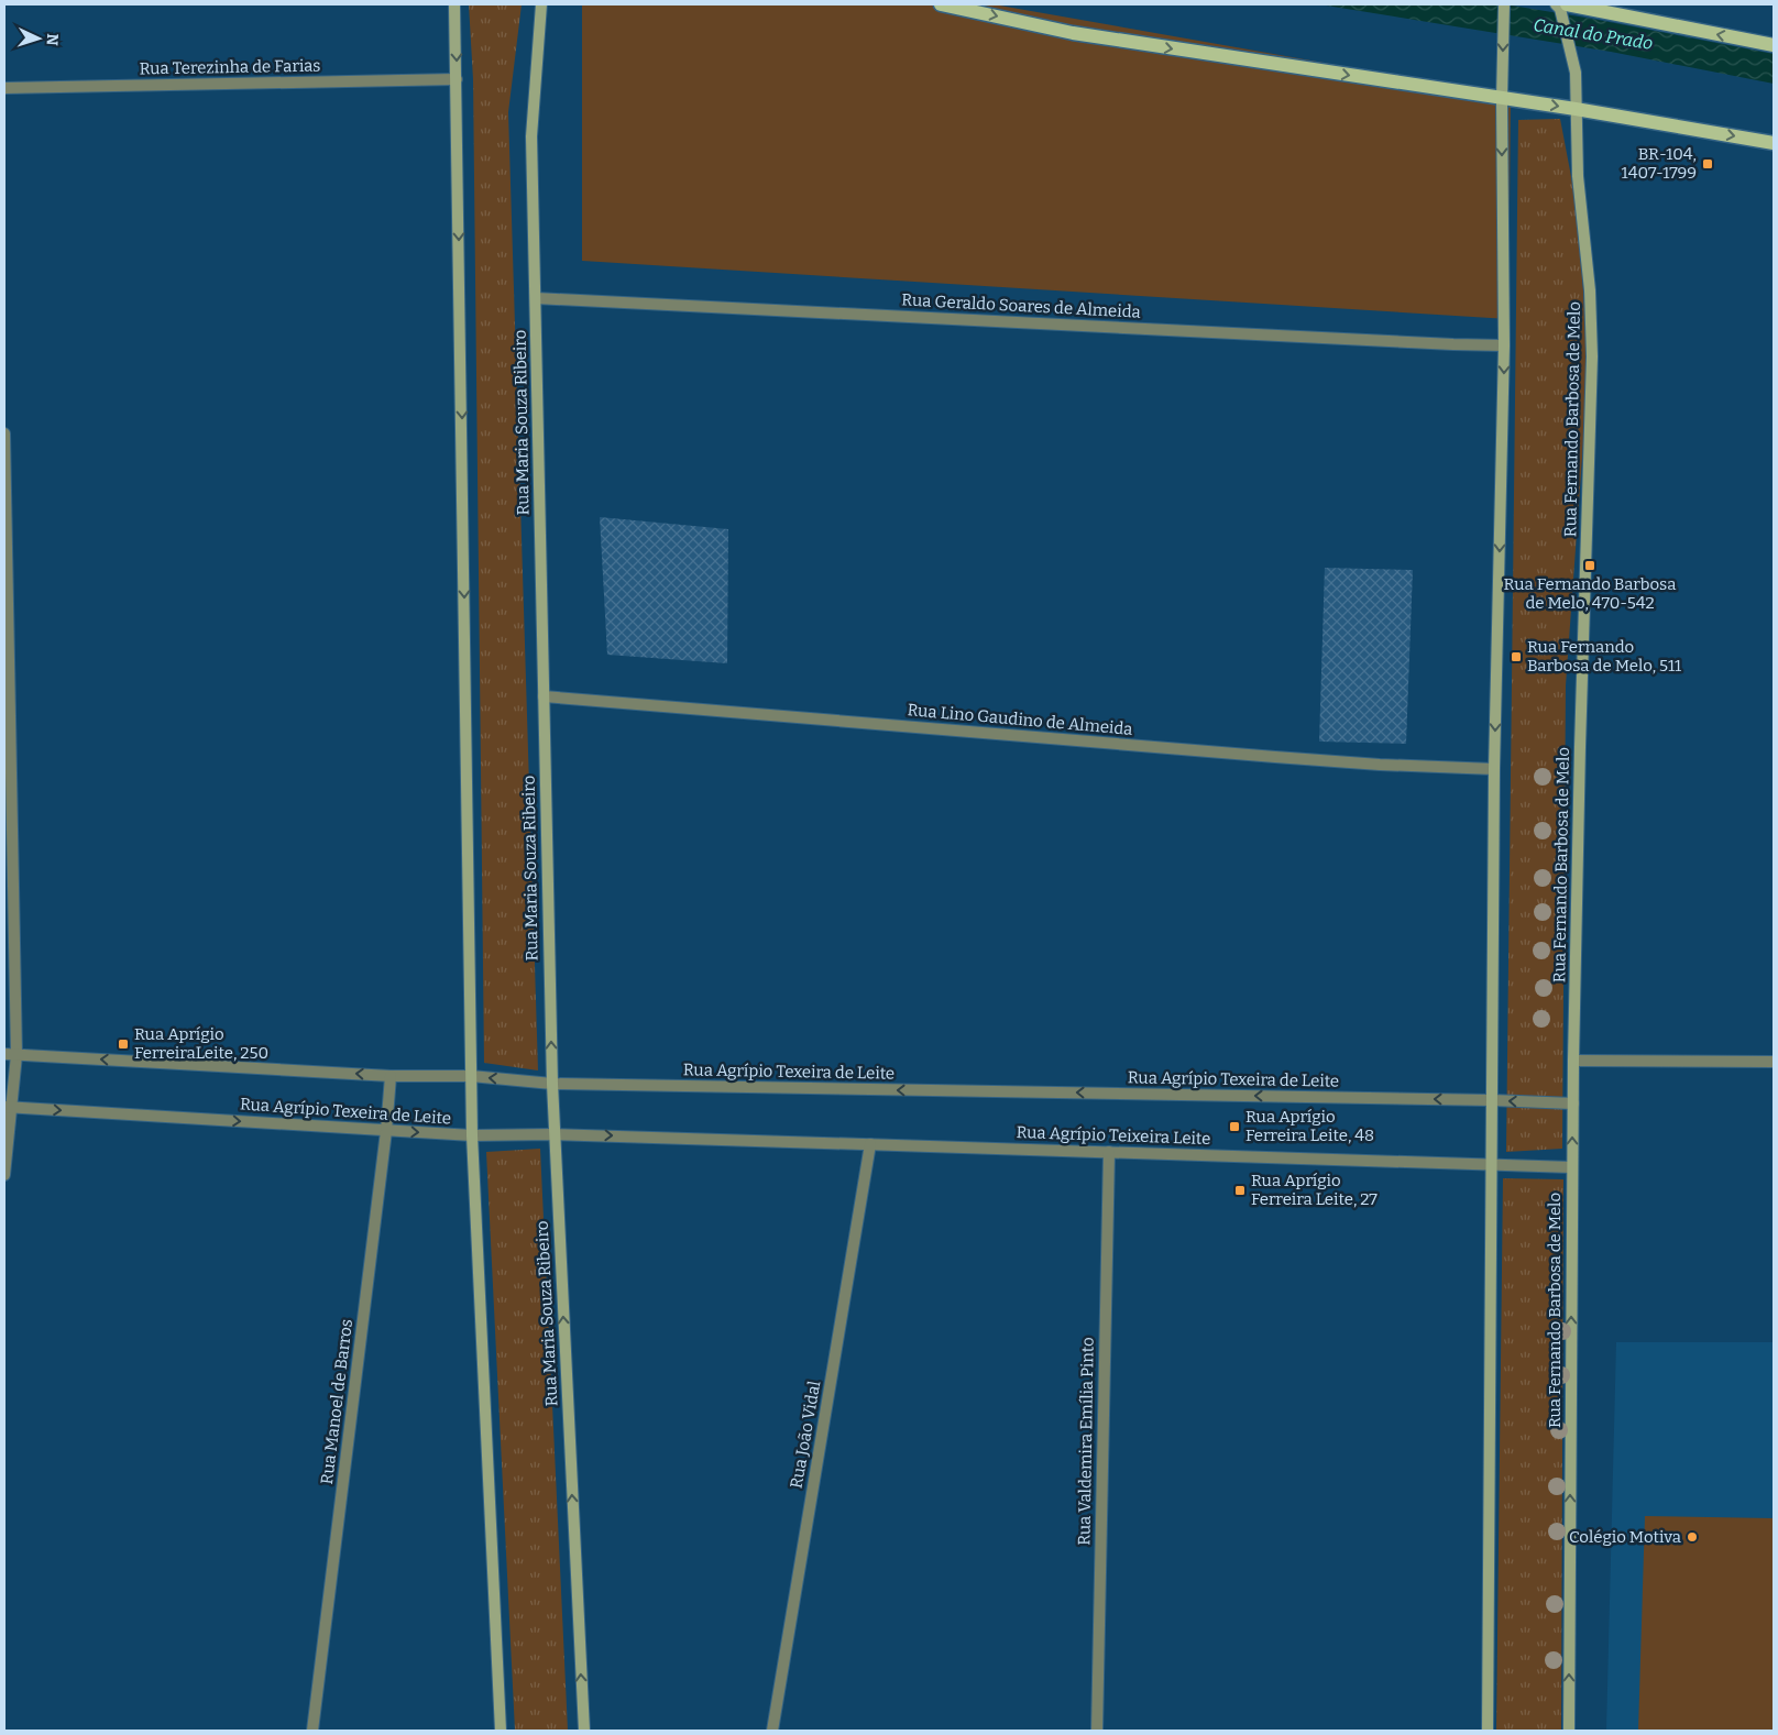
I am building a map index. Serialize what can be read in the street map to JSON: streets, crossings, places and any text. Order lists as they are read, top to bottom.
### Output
{
  "streets": {
    "street": [
      "Rua Terezinha de Farias",
      "Rua Geraldo Soares de Almeida",
      "Rua Fernando Barbosa de Melo",
      "Rua Maria Souza Ribeiro",
      "Rua Lino Gaudino de Almeida",
      "Rua Agrípio Texeira de Leite",
      "Rua Agrípio Teixeira Leite",
      "Rua Manoel de Barros",
      "Rua João Vidal",
      "Rua Valdemira Emília Pinto"
    ]
  },
  "crossings": [
    ["Rua Geraldo Soares de Almeida", "Rua Maria Souza Ribeiro"],
    ["Rua Fernando Barbosa de Melo", "Rua Agrípio Texeira de Leite"],
    ["Rua Fernando Barbosa de Melo", "Rua Agrípio Teixeira Leite"],
    ["Rua Maria Souza Ribeiro", "Rua Lino Gaudino de Almeida"],
    ["Rua Maria Souza Ribeiro", "Rua Agrípio Texeira de Leite"],
    ["Rua Agrípio Texeira de Leite", "Rua Agrípio Teixeira Leite"],
    ["Rua Agrípio Texeira de Leite", "Rua Manoel de Barros"],
    ["Rua Agrípio Teixeira Leite", "Rua João Vidal"],
    ["Rua Agrípio Teixeira Leite", "Rua Valdemira Emília Pinto"]
  ],
  "water": ["Canal do Prado"],
  "places": {
    "transit": [
      "BR-104, 1407-1799",
      "Rua Fernando Barbosa de Melo, 470-542",
      "Rua Fernando Barbosa de Melo, 511",
      "Rua Aprígio FerreiraLeite, 250",
      "Rua Aprígio Ferreira Leite, 48",
      "Rua Aprígio Ferreira Leite, 27"
    ],
    "other": ["Colégio Motiva"]
  },
  "north": "right"
}
